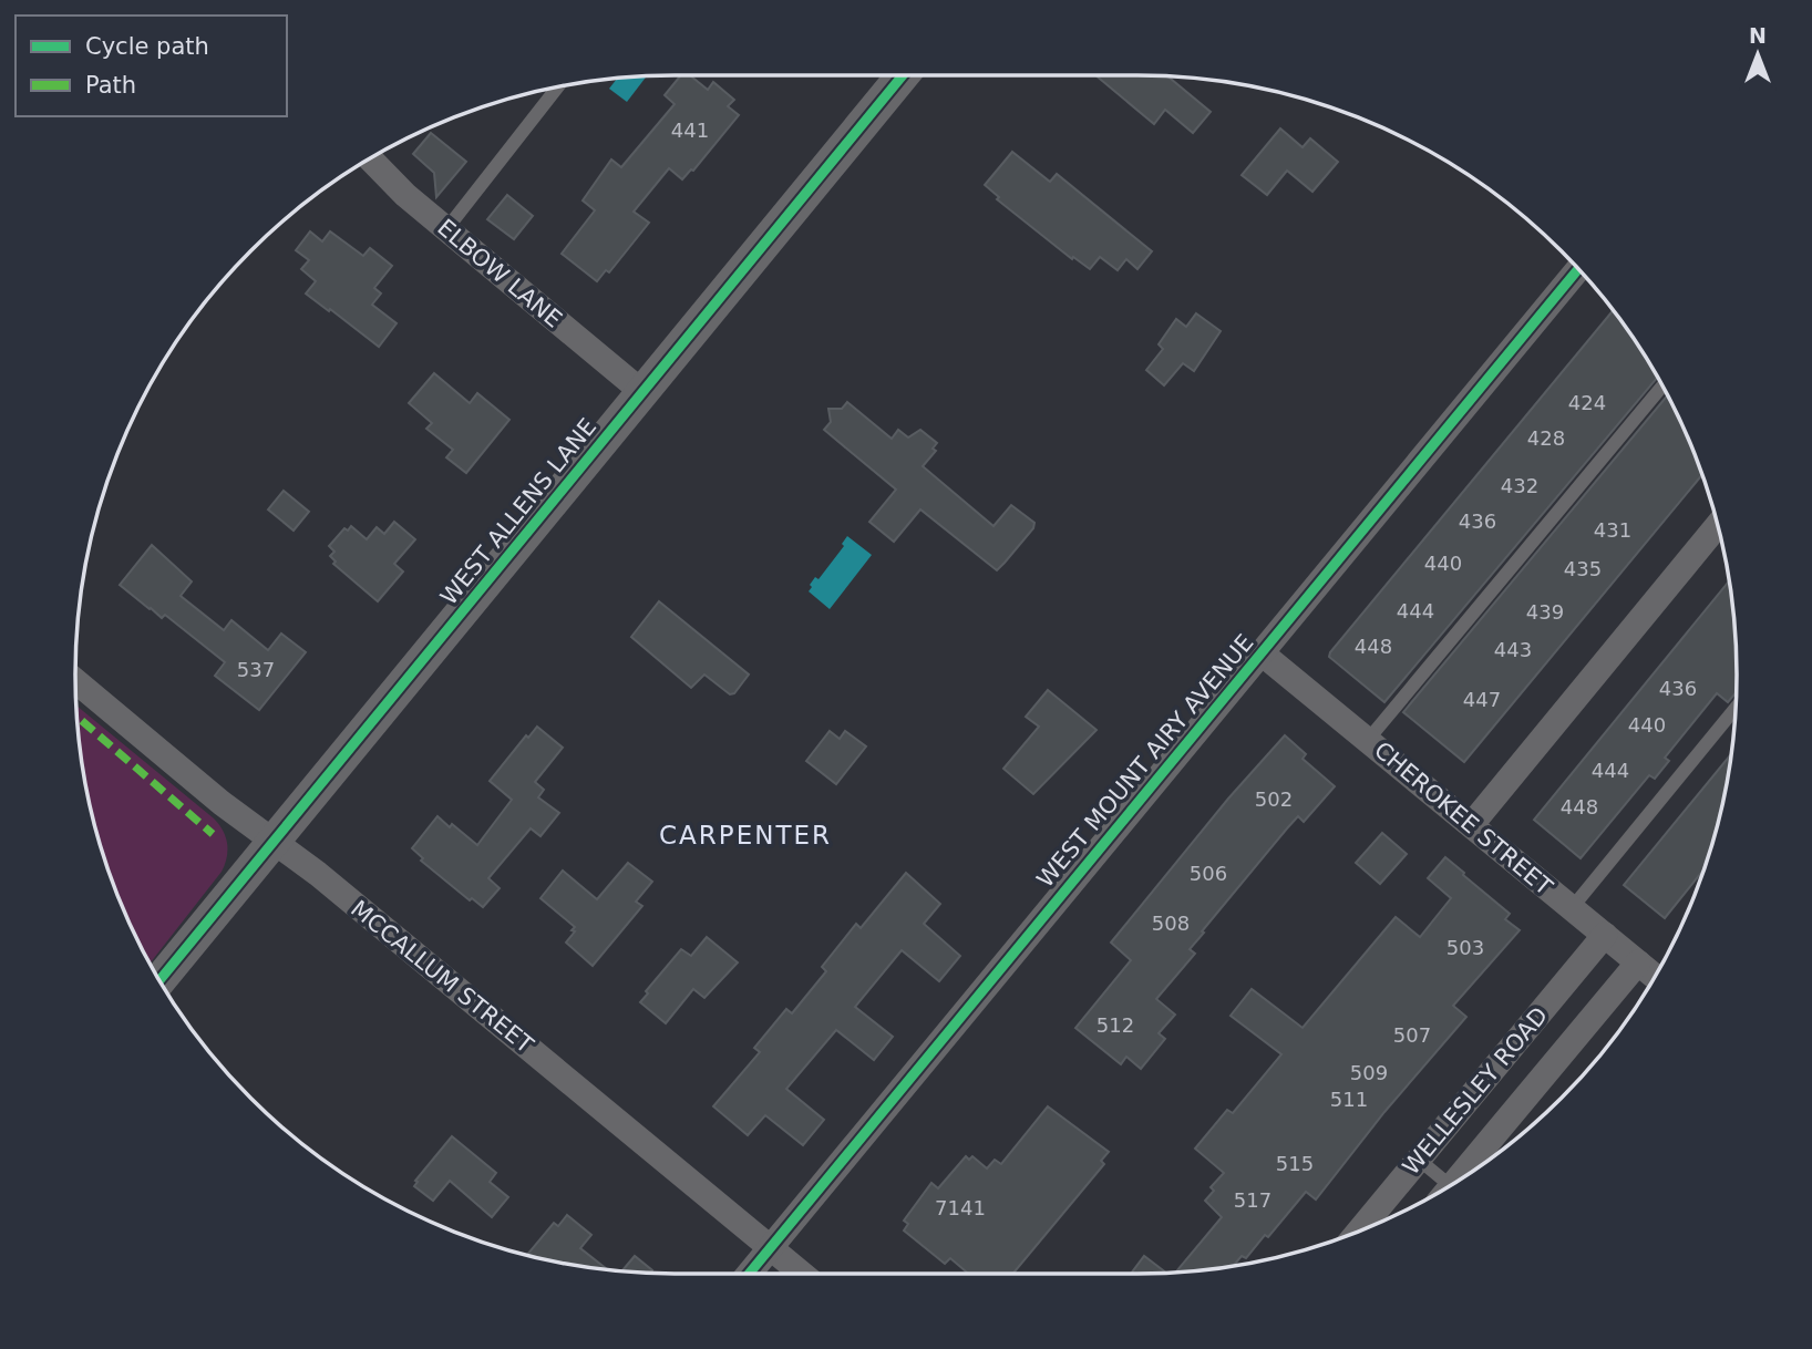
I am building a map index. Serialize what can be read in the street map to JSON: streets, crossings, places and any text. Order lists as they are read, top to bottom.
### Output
{
  "streets": {
    "street": [
      "ELBOW LANE",
      "WEST ALLENS LANE",
      "WEST MOUNT AIRY AVENUE",
      "CHEROKEE STREET",
      "MCCALLUM STREET",
      "WELLESLEY ROAD"
    ]
  },
  "crossings": [
    ["ELBOW LANE", "WEST ALLENS LANE"],
    ["WEST ALLENS LANE", "MCCALLUM STREET"],
    ["WEST MOUNT AIRY AVENUE", "CHEROKEE STREET"],
    ["WEST MOUNT AIRY AVENUE", "MCCALLUM STREET"],
    ["CHEROKEE STREET", "WELLESLEY ROAD"]
  ],
  "districts": ["CARPENTER"],
  "house_numbers": [
    "441",
    "424",
    "428",
    "432",
    "436",
    "431",
    "440",
    "435",
    "444",
    "439",
    "448",
    "443",
    "537",
    "436",
    "447",
    "440",
    "444",
    "502",
    "448",
    "506",
    "508",
    "503",
    "512",
    "507",
    "509",
    "511",
    "515",
    "517",
    "7141"
  ],
  "legend": ["Cycle path", "Path"],
  "north": "top"
}
